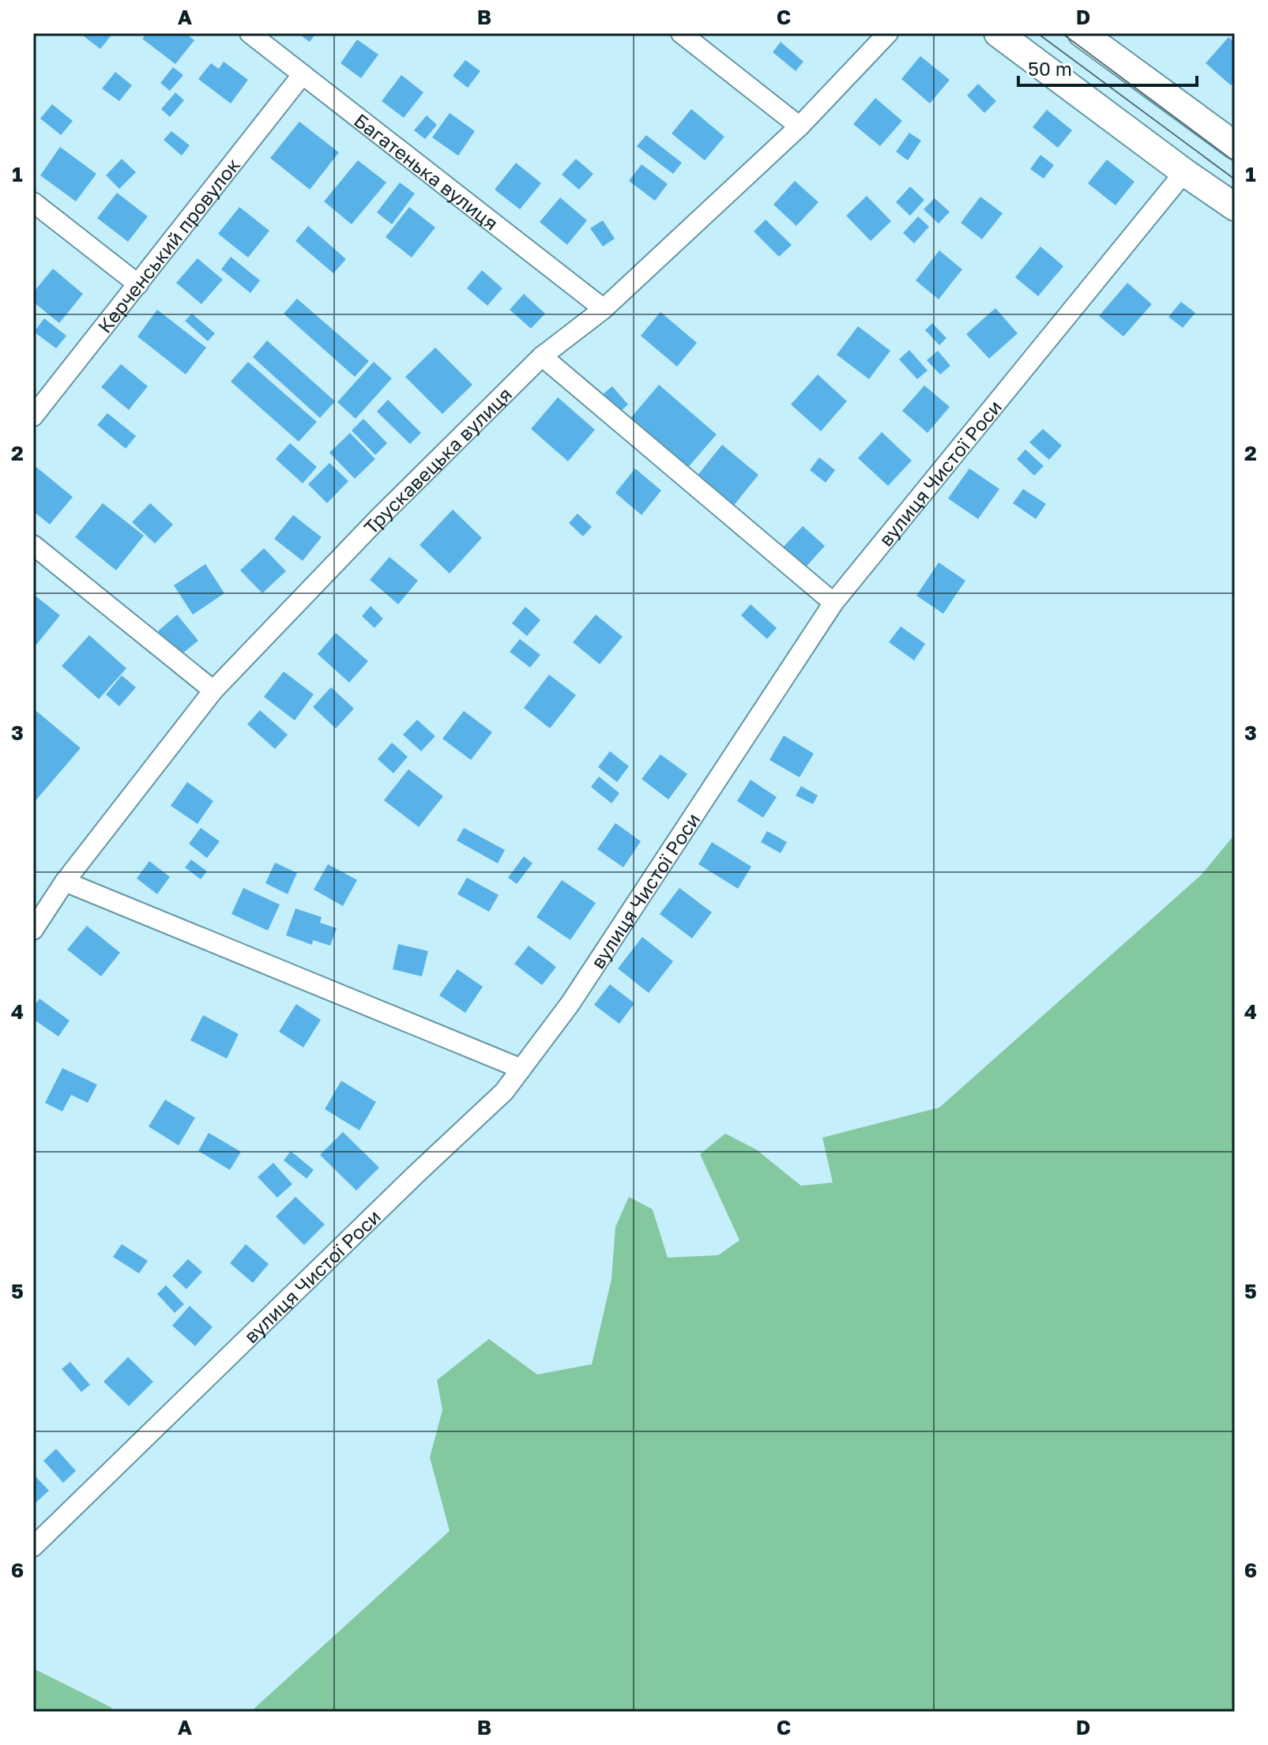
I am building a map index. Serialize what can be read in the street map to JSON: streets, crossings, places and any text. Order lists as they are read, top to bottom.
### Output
{
  "streets": {
    "street": [
      "Багатенька вулиця",
      "Керченський провулок",
      "Трускавецька вулиця",
      "вулиця Чистої Роси"
    ]
  },
  "crossings": [
    ["Багатенька вулиця", "Керченський провулок"],
    ["Багатенька вулиця", "Трускавецька вулиця"]
  ],
  "scale_bar": "50 m",
  "grid": {
    "columns": [
      "A",
      "B",
      "C",
      "D"
    ],
    "rows": [
      "1",
      "2",
      "3",
      "4",
      "5",
      "6"
    ]
  }
}
